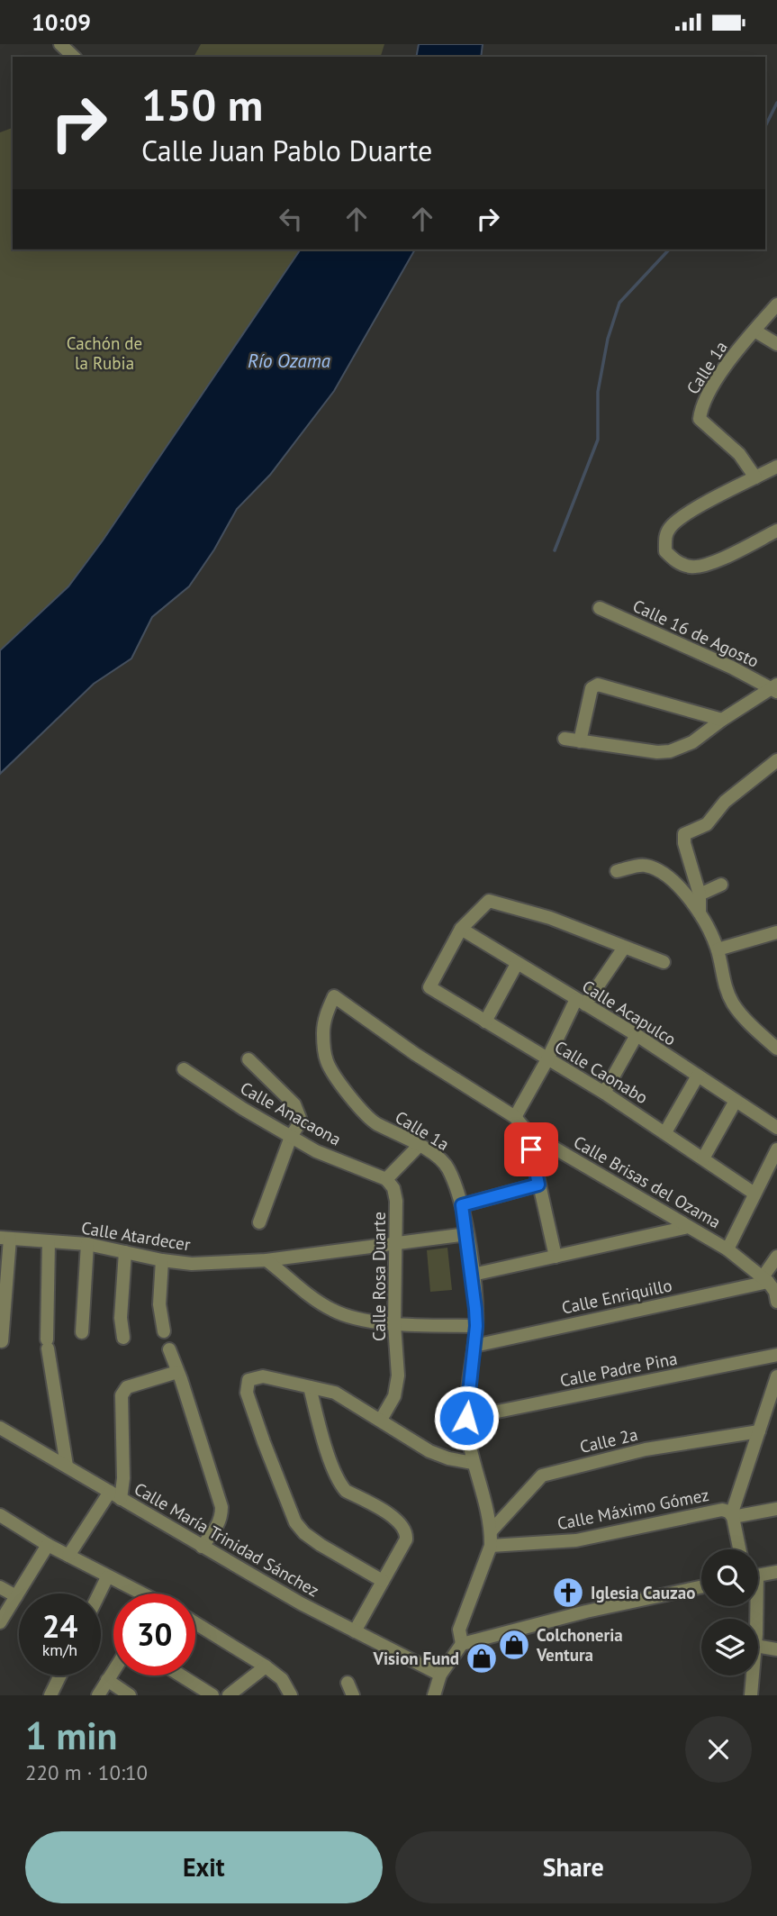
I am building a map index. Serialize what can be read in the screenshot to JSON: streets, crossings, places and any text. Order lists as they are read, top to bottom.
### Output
{
  "streets": {
    "street": [
      "Calle 1a",
      "Calle 16 de Agosto",
      "Calle Acapulco",
      "Calle Caonabo",
      "Calle Anacaona",
      "Calle Brisas del Ozama",
      "Calle Atardecer",
      "Calle Rosa Duarte",
      "Calle Enriquillo",
      "Calle Padre Pina",
      "Calle 2a",
      "Calle Máximo Gómez",
      "Calle María Trinidad Sánchez"
    ]
  },
  "crossings": [
    ["Calle 1a", "Calle Brisas del Ozama"],
    ["Calle 1a", "Calle Atardecer"],
    ["Calle 1a", "Calle Enriquillo"],
    ["Calle 1a", "Calle Padre Pina"],
    ["Calle 1a", "Calle 2a"],
    ["Calle 1a", "Calle Máximo Gómez"],
    ["Calle Acapulco", "Calle Caonabo"],
    ["Calle Anacaona", "Calle Rosa Duarte"],
    ["Calle Brisas del Ozama", "Calle Enriquillo"],
    ["Calle Atardecer", "Calle Rosa Duarte"]
  ],
  "water": ["Río Ozama"],
  "parks": ["Cachón de la Rubia"],
  "places": {
    "church": ["Iglesia Cauzao"],
    "shop": ["Colchoneria Ventura", "Vision Fund"]
  },
  "page": {
    "status": "10:09",
    "turn": ["150 m", "Calle Juan Pablo Duarte"],
    "speed": "24 km/h",
    "limit": "30",
    "heading": ["1 min", "220 m · 10:10"],
    "buttons": ["Exit", "Share"]
  }
}
